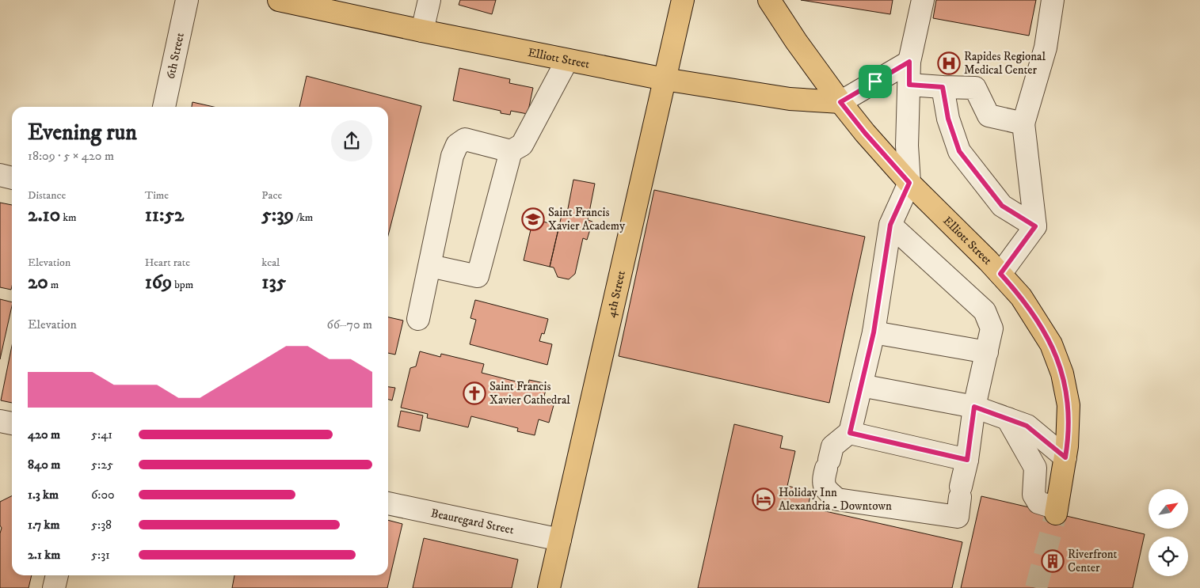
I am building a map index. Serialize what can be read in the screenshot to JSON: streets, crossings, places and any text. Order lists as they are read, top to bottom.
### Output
{
  "streets": {
    "main road": ["Elliott Street", "4th Street"],
    "street": ["6th Street", "Beauregard Street"]
  },
  "crossings": [
    ["Elliott Street", "4th Street"],
    ["4th Street", "Beauregard Street"]
  ],
  "places": {
    "hospital": ["Rapides Regional Medical Center"],
    "school or university": ["Saint Francis Xavier Academy"],
    "church": ["Saint Francis Xavier Cathedral"],
    "hotel": ["Holiday Inn Alexandria - Downtown"],
    "building": ["Riverfront Center"]
  },
  "north": "top right",
  "page": {
    "heading": ["Evening run", "18:09 · 5 × 420 m"],
    "stats": [
      ["Distance", "2.10 km"],
      ["Time", "11:52"],
      ["Pace", "5:39 /km"],
      ["Elevation", "20 m"],
      ["Heart rate", "169 bpm"],
      ["kcal", "135"]
    ],
    "chart": ["Elevation", "66–70 m"],
    "list": [
      {
        "name": "420 m",
        "note": "5:41"
      },
      {
        "name": "840 m",
        "note": "5:25"
      },
      {
        "name": "1.3 km",
        "note": "6:00"
      },
      {
        "name": "1.7 km",
        "note": "5:38"
      },
      {
        "name": "2.1 km",
        "note": "5:31"
      }
    ]
  }
}
